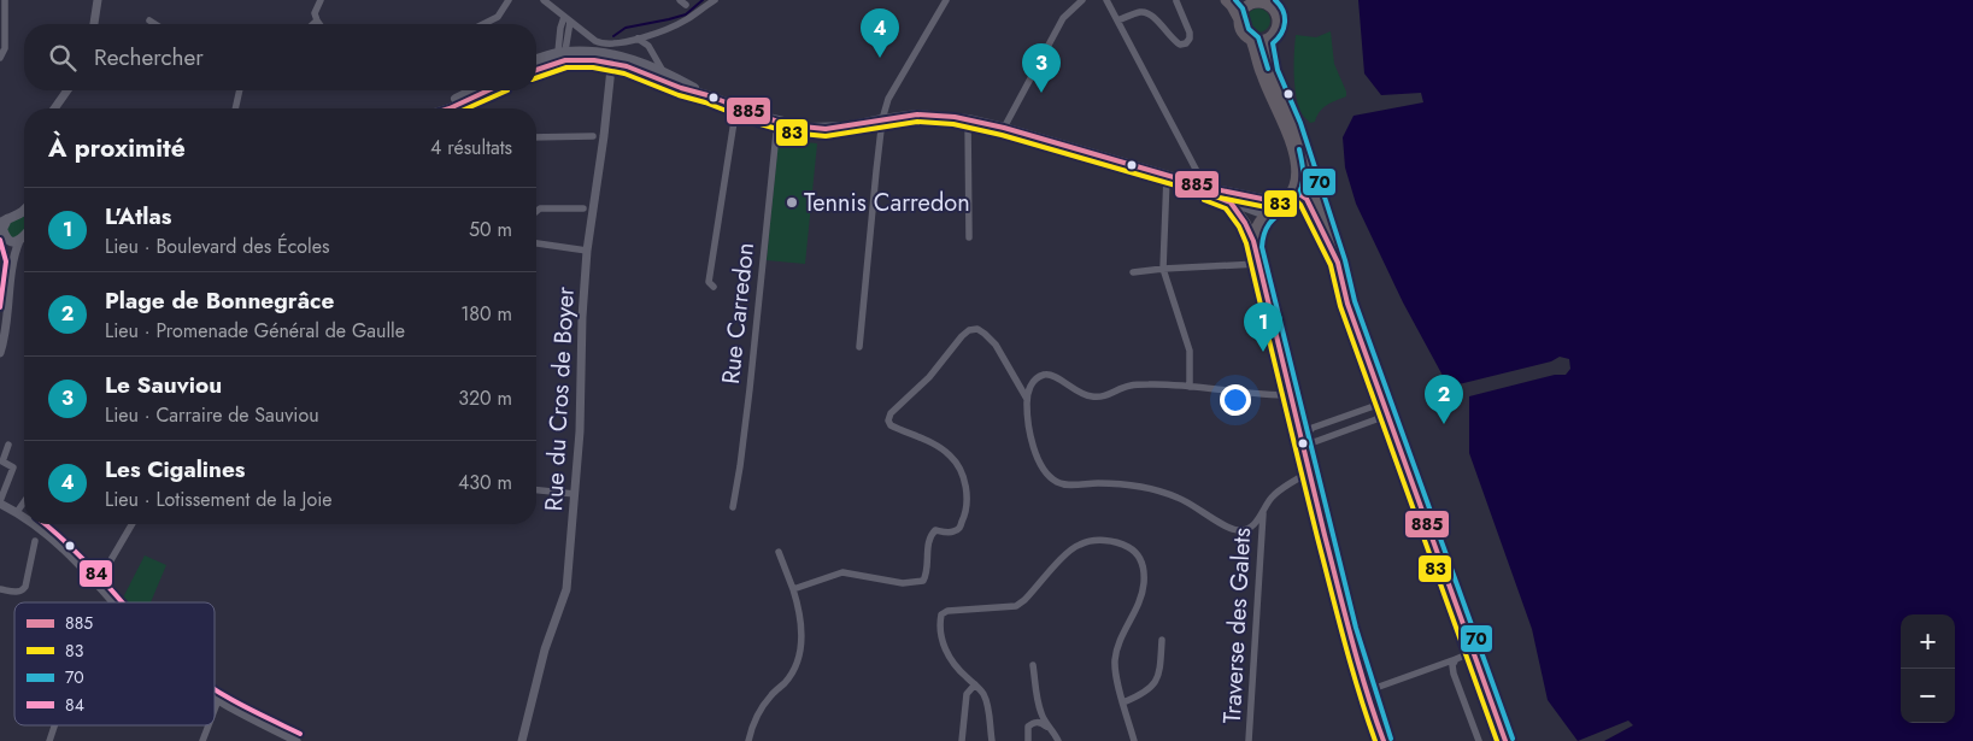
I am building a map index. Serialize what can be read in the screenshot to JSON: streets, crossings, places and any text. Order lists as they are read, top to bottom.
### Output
{
  "streets": {
    "street": ["Rue Carredon", "Rue du Cros de Boyer", "Traverse des Galets"]
  },
  "places": ["Tennis Carredon"],
  "lines": [
    "transit line 70",
    "transit line 885",
    "transit line 83",
    "transit line 84"
  ],
  "legend": [
    "885",
    "83",
    "70",
    "84"
  ],
  "page": {
    "pins": [
      "4",
      "3",
      "1",
      "2"
    ],
    "search": "Rechercher",
    "heading": ["À proximité", "4 résultats"],
    "list": [
      {
        "mark": "1",
        "name": "L'Atlas",
        "note": "Lieu · Boulevard des Écoles",
        "value": "50 m"
      },
      {
        "mark": "2",
        "name": "Plage de Bonnegrâce",
        "note": "Lieu · Promenade Général de Gaulle",
        "value": "180 m"
      },
      {
        "mark": "3",
        "name": "Le Sauviou",
        "note": "Lieu · Carraire de Sauviou",
        "value": "320 m"
      },
      {
        "mark": "4",
        "name": "Les Cigalines",
        "note": "Lieu · Lotissement de la Joie",
        "value": "430 m"
      }
    ],
    "map_buttons": ["+", "−"]
  }
}
